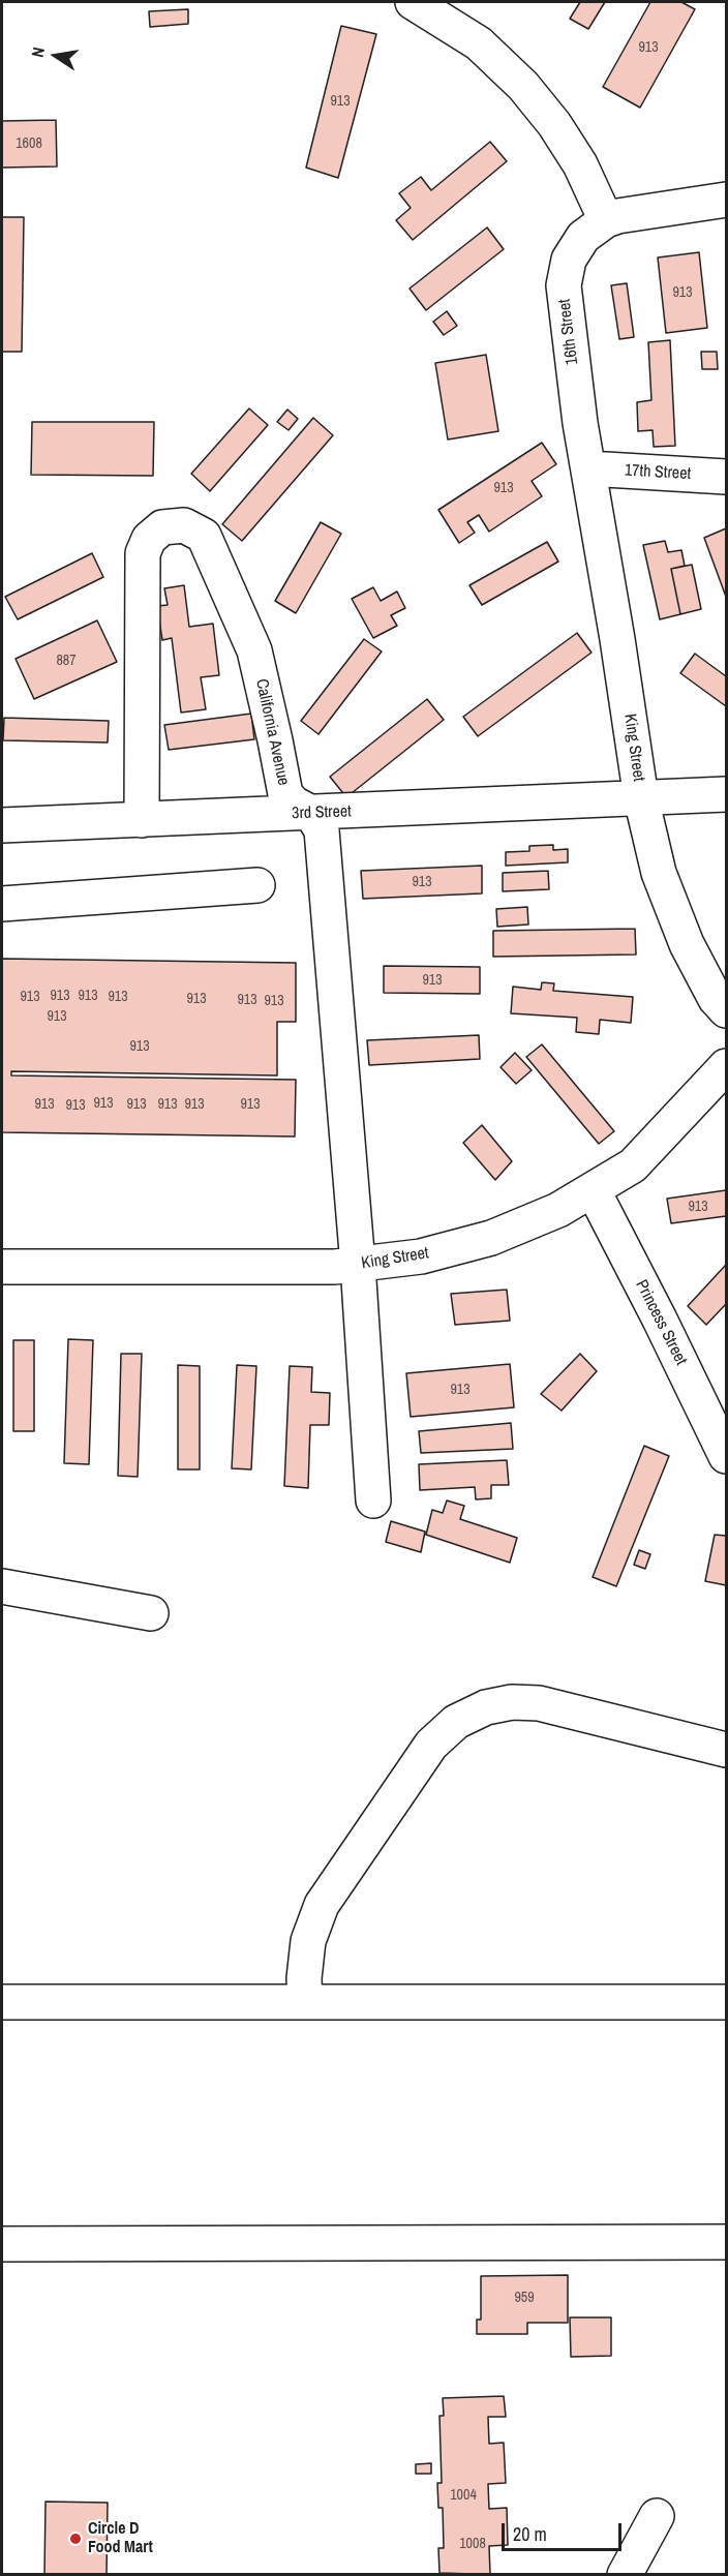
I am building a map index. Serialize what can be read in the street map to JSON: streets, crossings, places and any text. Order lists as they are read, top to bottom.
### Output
{
  "streets": {
    "street": [
      "16th Street",
      "17th Street",
      "California Avenue",
      "King Street",
      "3rd Street",
      "Princess Street"
    ]
  },
  "crossings": [
    ["16th Street", "17th Street"],
    ["16th Street", "King Street"],
    ["17th Street", "King Street"],
    ["California Avenue", "3rd Street"],
    ["King Street", "3rd Street"],
    ["King Street", "Princess Street"]
  ],
  "places": ["Circle D Food Mart"],
  "house_numbers": [
    "913",
    "913",
    "1608",
    "913",
    "913",
    "887",
    "913",
    "913",
    "913",
    "913",
    "913",
    "913",
    "913",
    "913",
    "913",
    "913",
    "913",
    "913",
    "913",
    "913",
    "913",
    "913",
    "913",
    "913",
    "913",
    "913",
    "959",
    "1004",
    "1008"
  ],
  "scale_bar": "20 m",
  "north": "left"
}
